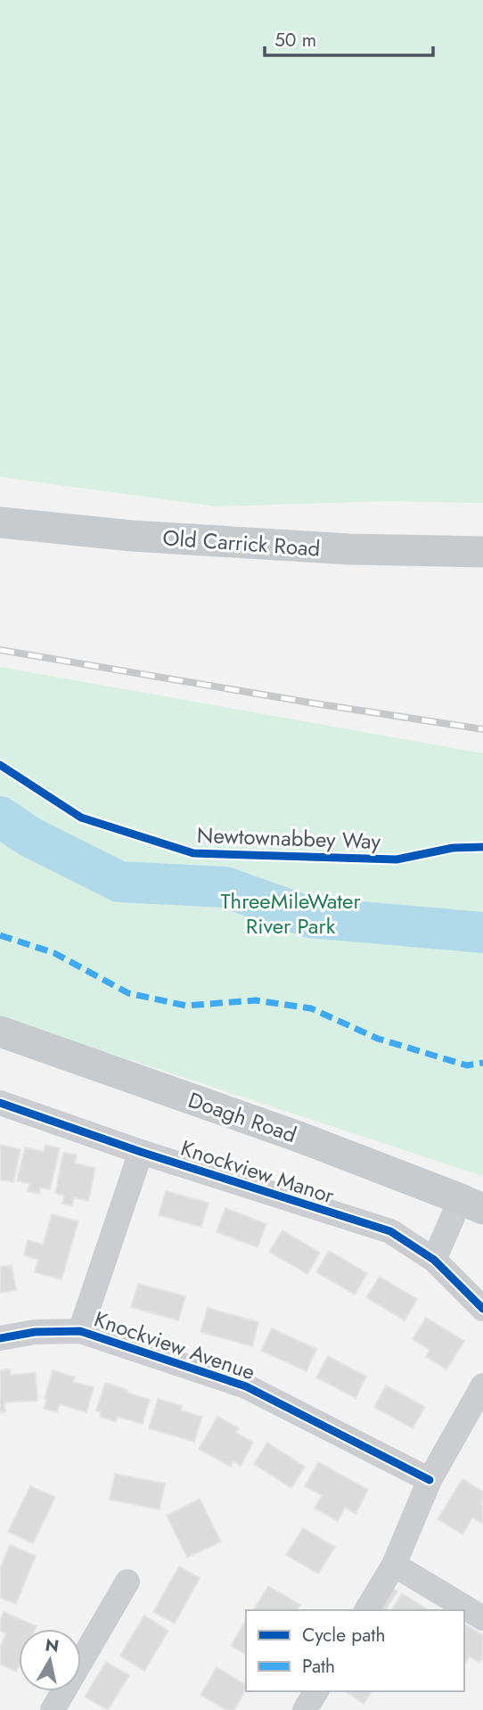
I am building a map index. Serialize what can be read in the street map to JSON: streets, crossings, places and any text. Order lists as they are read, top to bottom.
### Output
{
  "streets": {
    "main road": ["Old Carrick Road", "Doagh Road"],
    "street": ["Knockview Manor", "Knockview Avenue"],
    "cycle path": ["Newtownabbey Way"]
  },
  "parks": ["ThreeMileWater River Park"],
  "legend": ["Cycle path", "Path"],
  "scale_bar": "50 m",
  "north": "top"
}
